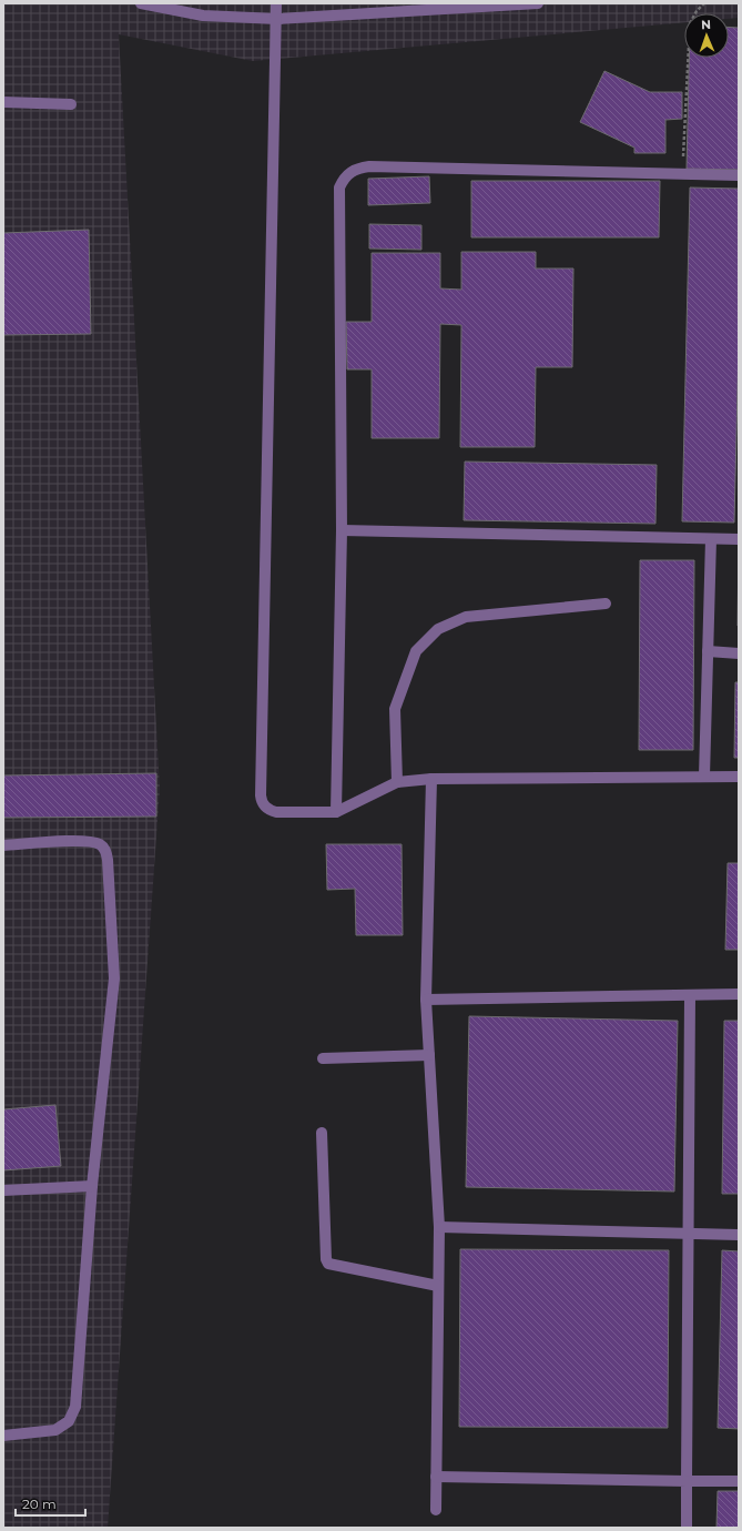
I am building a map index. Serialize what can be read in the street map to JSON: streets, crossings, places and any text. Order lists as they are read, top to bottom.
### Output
{
  "scale_bar": "20 m",
  "north": "top"
}
